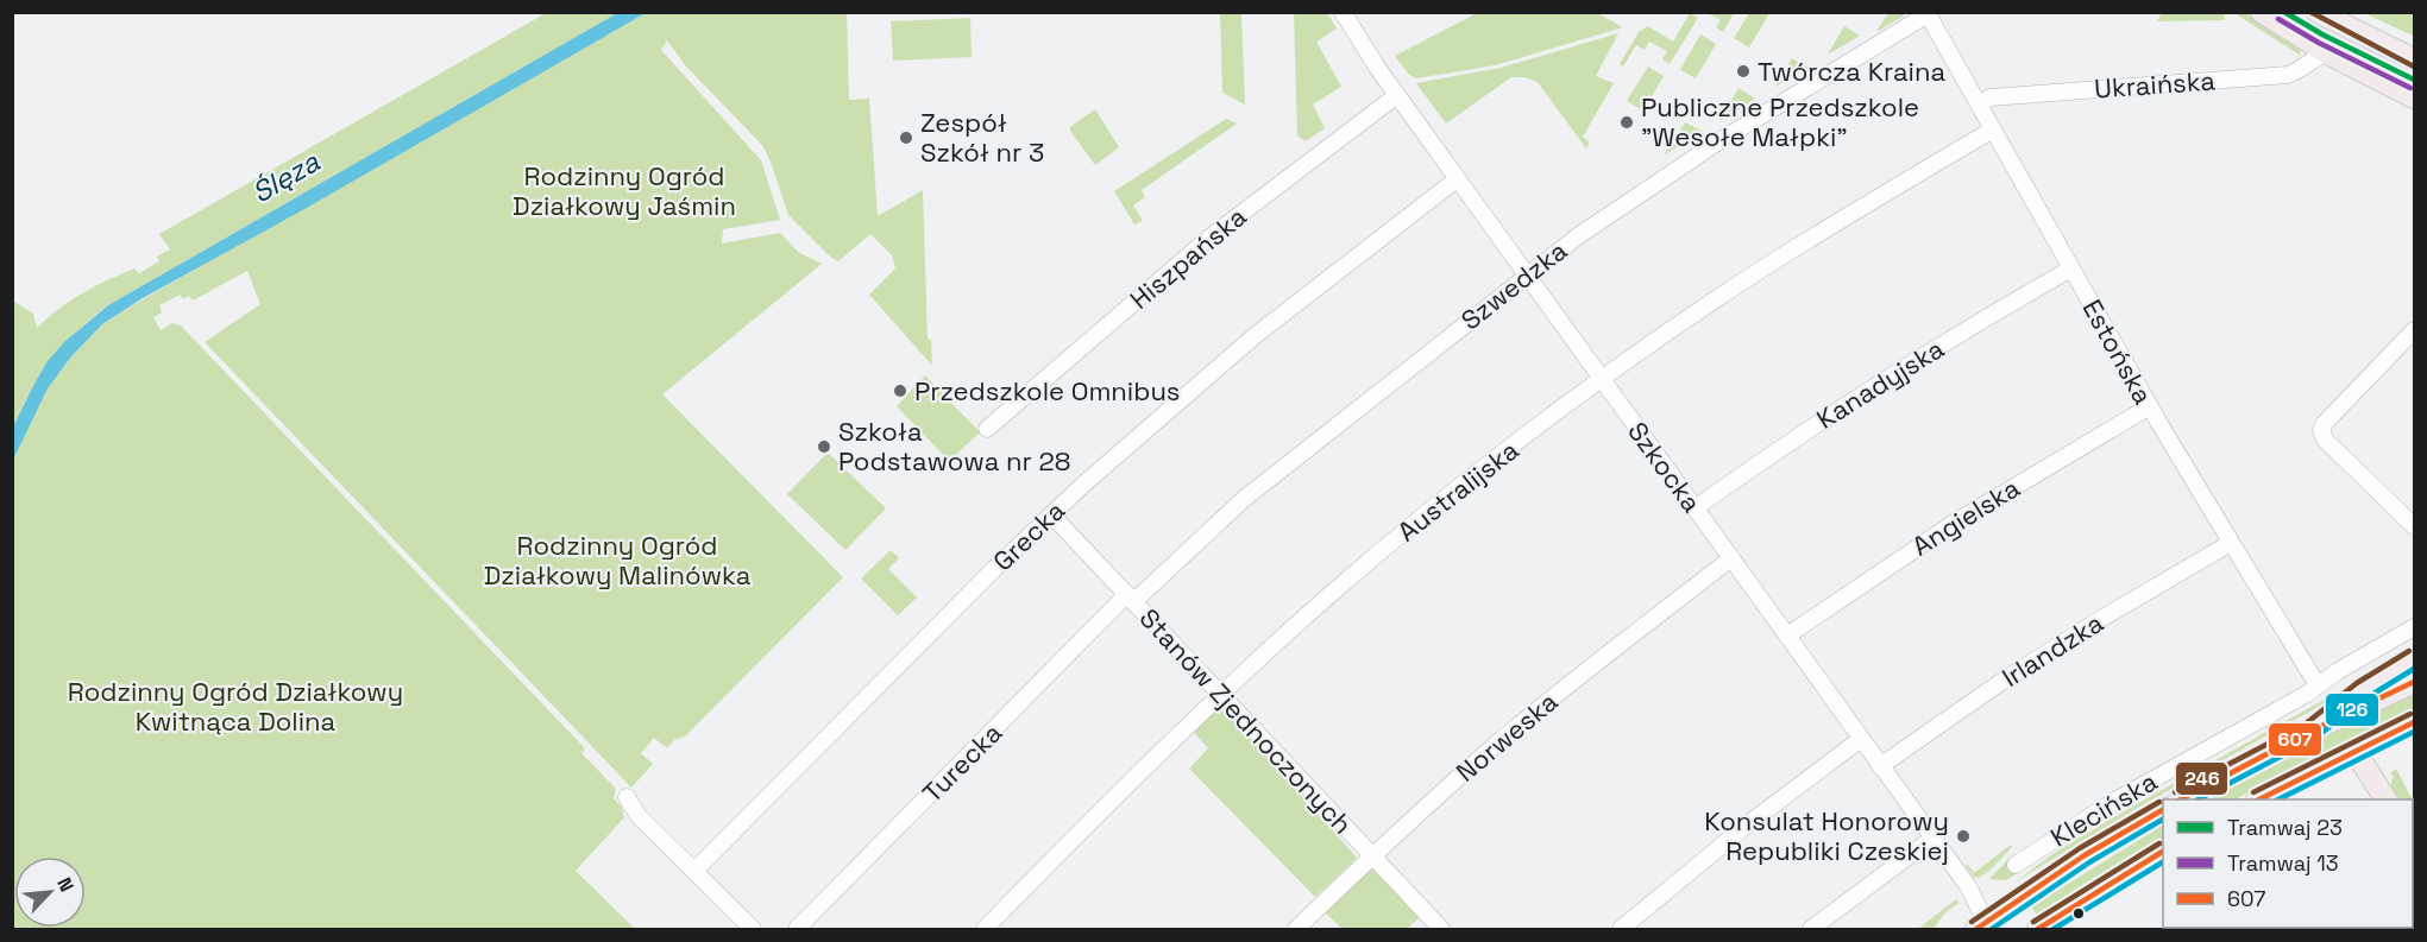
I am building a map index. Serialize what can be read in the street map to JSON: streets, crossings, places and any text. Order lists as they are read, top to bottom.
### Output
{
  "streets": {
    "street": [
      "Ukraińska",
      "Hiszpańska",
      "Szwedzka",
      "Estońska",
      "Kanadyjska",
      "Szkocka",
      "Australijska",
      "Angielska",
      "Grecka",
      "Irlandzka",
      "Stanów Zjednoczonych",
      "Norweska",
      "Turecka",
      "Klecińska"
    ]
  },
  "crossings": [
    ["Ukraińska", "Estońska"],
    ["Hiszpańska", "Szkocka"],
    ["Szwedzka", "Estońska"],
    ["Szwedzka", "Szkocka"],
    ["Szwedzka", "Stanów Zjednoczonych"],
    ["Szwedzka", "Turecka"],
    ["Estońska", "Kanadyjska"],
    ["Estońska", "Australijska"],
    ["Estońska", "Angielska"],
    ["Estońska", "Irlandzka"],
    ["Estońska", "Klecińska"],
    ["Kanadyjska", "Szkocka"],
    ["Szkocka", "Australijska"],
    ["Szkocka", "Angielska"],
    ["Szkocka", "Grecka"],
    ["Szkocka", "Irlandzka"],
    ["Szkocka", "Norweska"],
    ["Australijska", "Stanów Zjednoczonych"],
    ["Grecka", "Stanów Zjednoczonych"],
    ["Stanów Zjednoczonych", "Norweska"],
    ["Stanów Zjednoczonych", "Turecka"]
  ],
  "water": ["Ślęza"],
  "parks": ["Rodzinny Ogród Działkowy Jaśmin", "Rodzinny Ogród Działkowy Malinówka", "Rodzinny Ogród Działkowy Kwitnąca Dolina"],
  "places": [
    "Twórcza Kraina",
    "Publiczne Przedszkole \"Wesołe Małpki\"",
    "Zespół Szkół nr 3",
    "Przedszkole Omnibus",
    "Szkoła Podstawowa nr 28",
    "Konsulat Honorowy Republiki Czeskiej"
  ],
  "lines": [
    "tram line 23",
    "transit line 246",
    "tram line 13",
    "transit line 126",
    "transit line 607"
  ],
  "legend": ["Tramwaj 23", "Tramwaj 13", "607"],
  "north": "top right"
}
